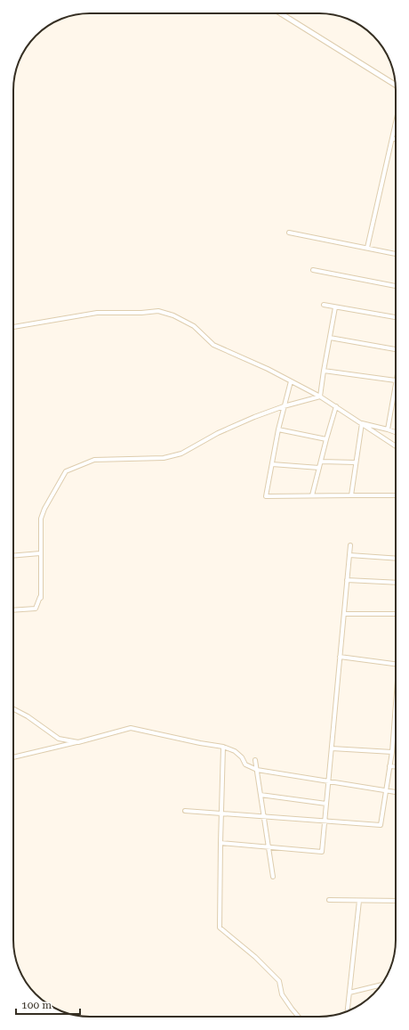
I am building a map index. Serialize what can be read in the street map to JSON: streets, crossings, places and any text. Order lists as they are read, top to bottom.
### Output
{
  "scale_bar": "100 m"
}
